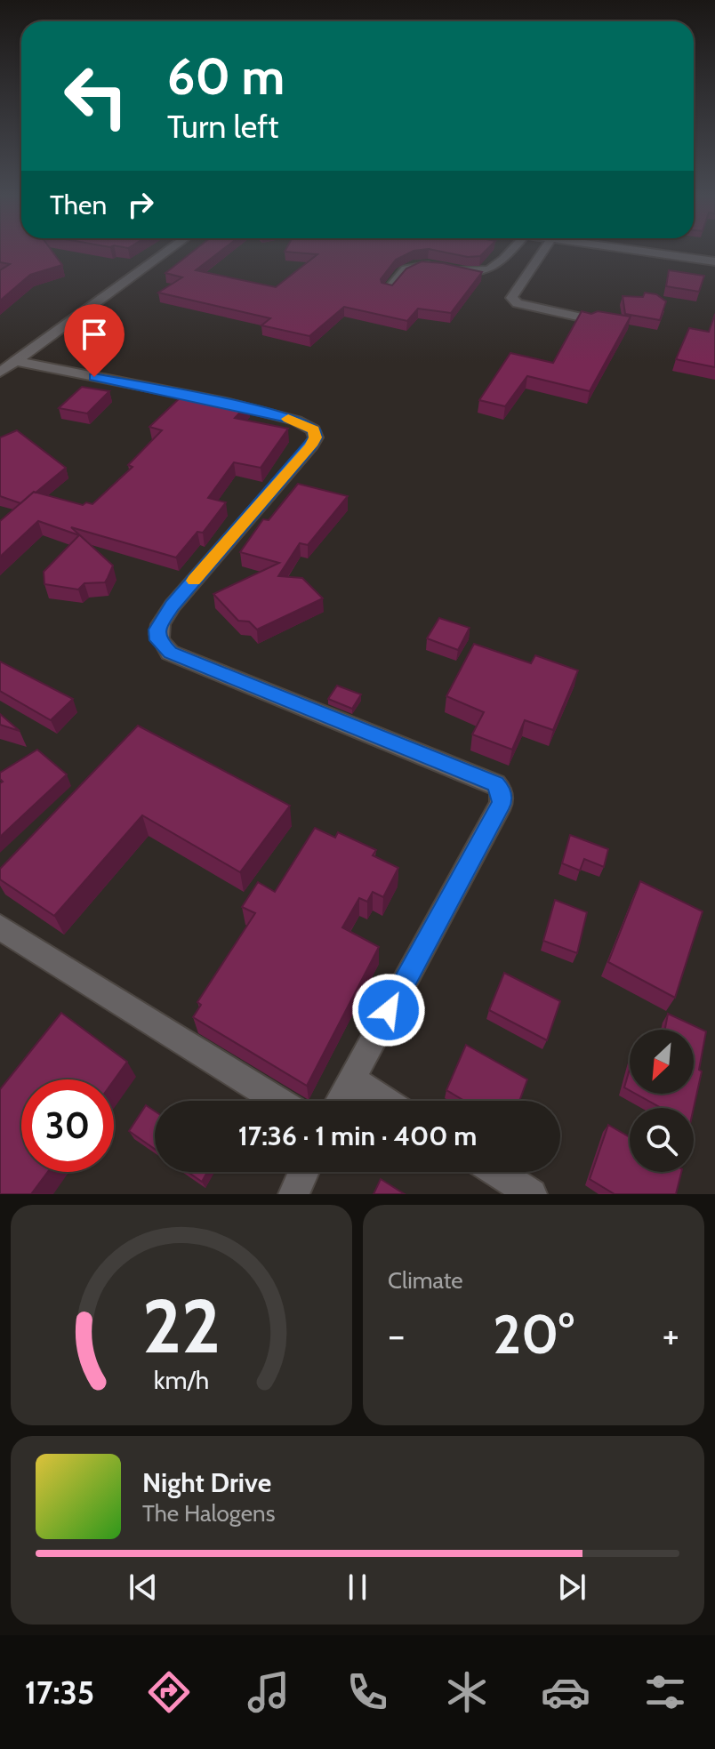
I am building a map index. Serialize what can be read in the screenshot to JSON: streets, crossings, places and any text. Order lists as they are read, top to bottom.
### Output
{
  "north": "bottom left",
  "page": {
    "turn": ["60 m", "Turn left"],
    "then": "Then",
    "limit": "30",
    "trip": "17:36 · 1 min · 400 m",
    "tile": "Climate",
    "heat": ["−", "20°", "+"],
    "song": ["Night Drive", "The Halogens"],
    "tabs": "17:35",
    "gauge": ["22", "km/h"]
  }
}
